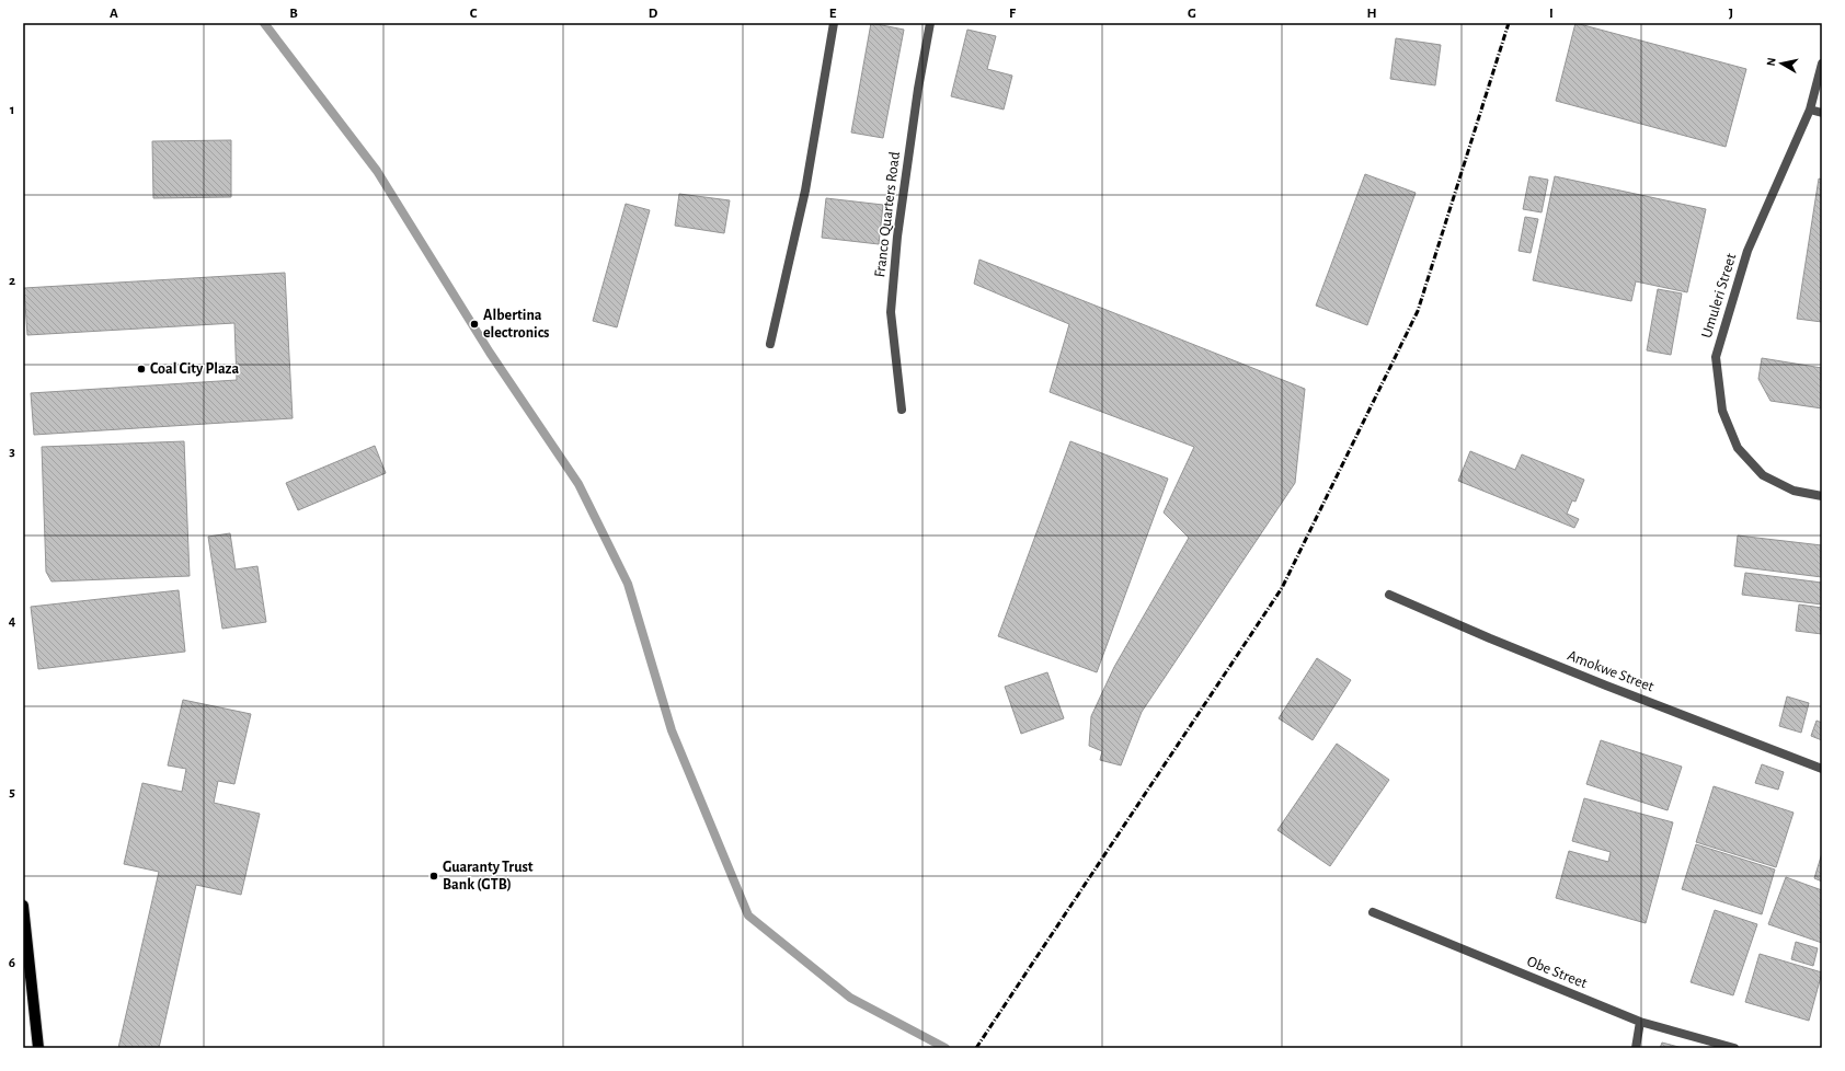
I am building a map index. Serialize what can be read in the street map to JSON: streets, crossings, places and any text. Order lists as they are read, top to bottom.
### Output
{
  "streets": {
    "street": [
      "Franco Quarters Road",
      "Umuleri Street",
      "Amokwe Street",
      "Obe Street"
    ]
  },
  "places": ["Albertina electronics", "Coal City Plaza", "Guaranty Trust Bank (GTB)"],
  "north": "left",
  "grid": {
    "columns": [
      "A",
      "B",
      "C",
      "D",
      "E",
      "F",
      "G",
      "H",
      "I",
      "J"
    ],
    "rows": [
      "1",
      "2",
      "3",
      "4",
      "5",
      "6"
    ]
  }
}
